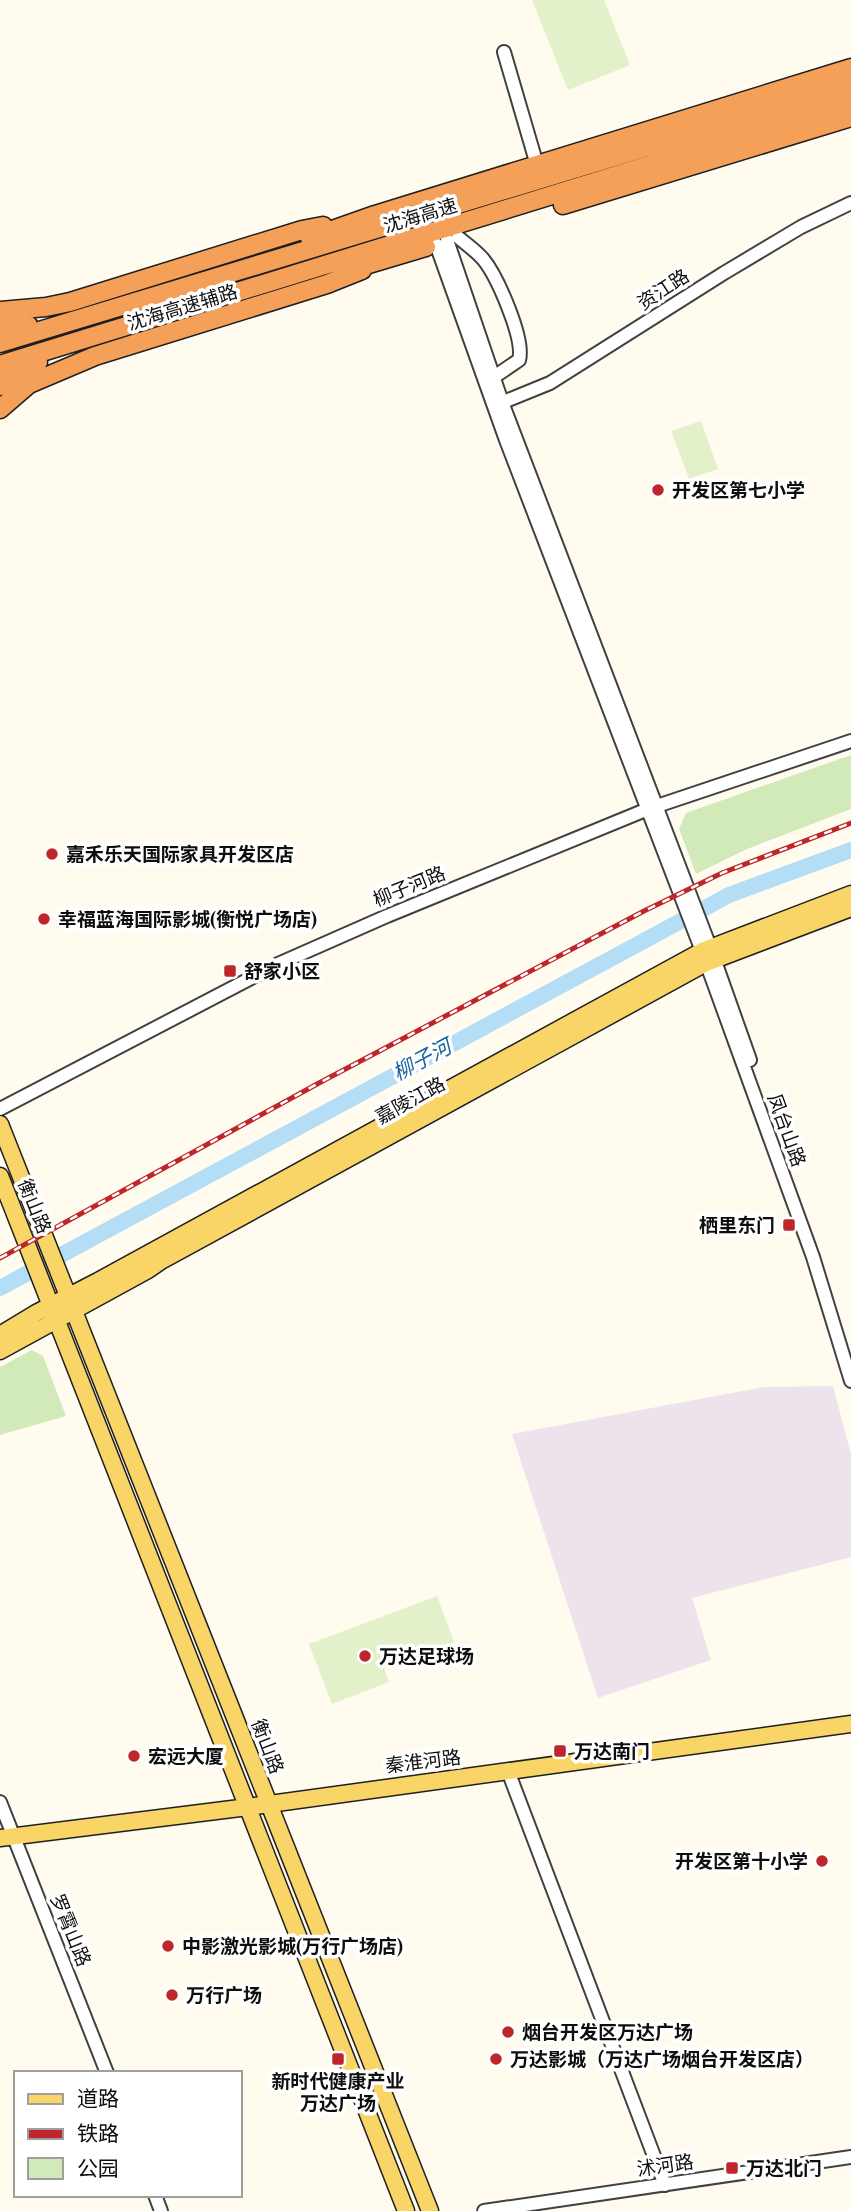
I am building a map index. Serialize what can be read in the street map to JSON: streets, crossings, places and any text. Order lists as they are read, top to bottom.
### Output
{
  "streets": {
    "highway": ["沈海高速", "沈海高速辅路"],
    "main road": ["嘉陵江路", "衡山路", "秦淮河路"],
    "street": [
      "资江路",
      "柳子河路",
      "凤台山路",
      "罗霄山路",
      "沭河路"
    ]
  },
  "crossings": [
    ["资江路", "凤台山路"],
    ["柳子河路", "凤台山路"],
    ["嘉陵江路", "凤台山路"],
    ["嘉陵江路", "衡山路"],
    ["衡山路", "秦淮河路"],
    ["秦淮河路", "罗霄山路"]
  ],
  "water": ["柳子河"],
  "places": {
    "other": [
      "开发区第七小学",
      "嘉禾乐天国际家具开发区店",
      "幸福蓝海国际影城(衡悦广场店)",
      "万达足球场",
      "宏远大厦",
      "开发区第十小学",
      "中影激光影城(万行广场店)",
      "万行广场",
      "烟台开发区万达广场",
      "万达影城（万达广场烟台开发区店）"
    ],
    "transit": [
      "舒家小区",
      "栖里东门",
      "万达南门",
      "新时代健康产业 万达广场",
      "万达北门"
    ]
  },
  "legend": ["道路", "铁路", "公园"]
}
